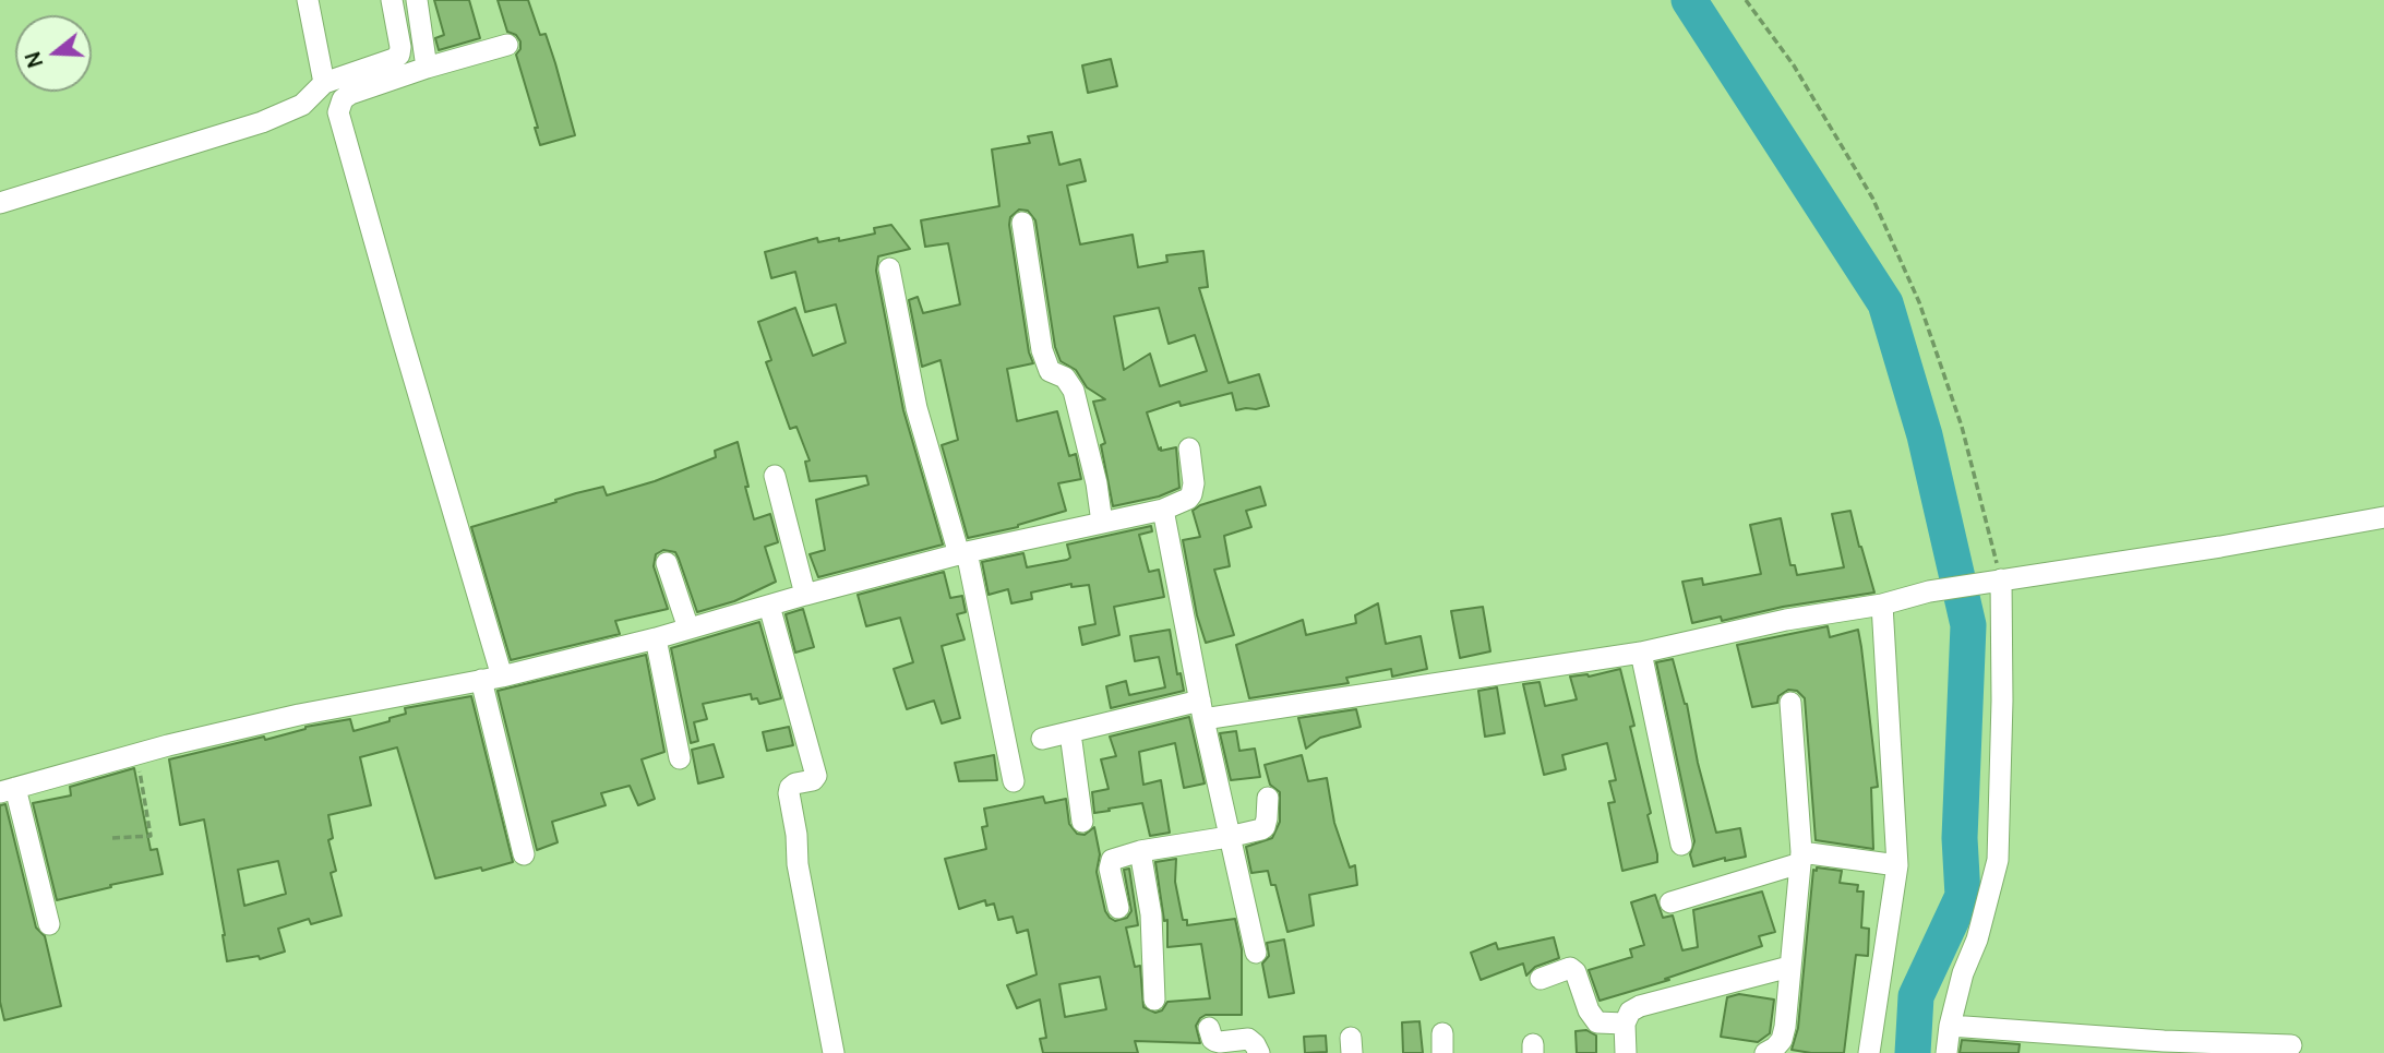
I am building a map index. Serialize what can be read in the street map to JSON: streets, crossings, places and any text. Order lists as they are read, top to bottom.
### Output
{
  "north": "left"
}
